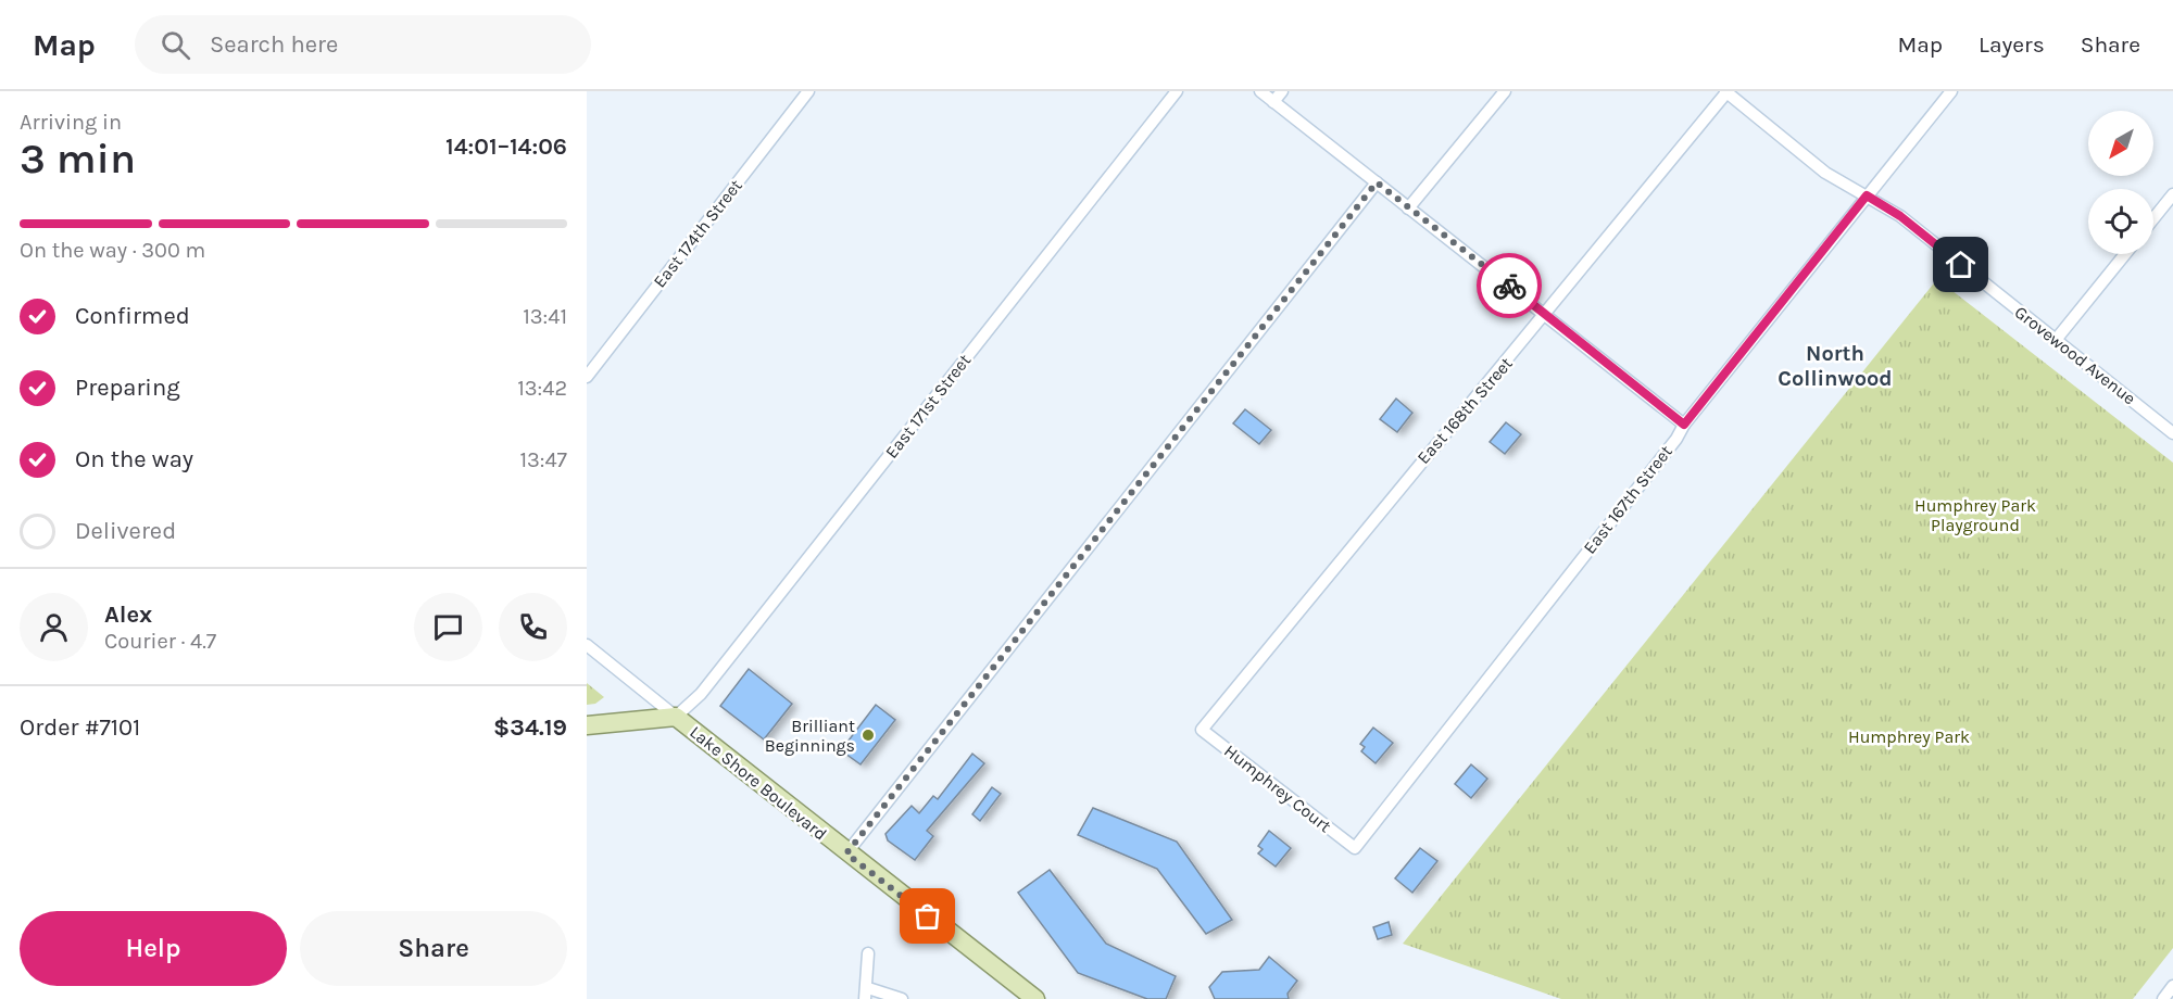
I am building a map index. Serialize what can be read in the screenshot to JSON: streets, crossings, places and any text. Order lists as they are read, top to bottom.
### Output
{
  "streets": {
    "main road": ["Lake Shore Boulevard"],
    "street": [
      "East 174th Street",
      "Grovewood Avenue",
      "East 171st Street",
      "East 168th Street",
      "East 167th Street",
      "Humphrey Court"
    ]
  },
  "crossings": [
    ["Grovewood Avenue", "East 168th Street"],
    ["Grovewood Avenue", "East 167th Street"],
    ["East 171st Street", "Lake Shore Boulevard"],
    ["East 168th Street", "Humphrey Court"],
    ["East 167th Street", "Humphrey Court"]
  ],
  "districts": ["North Collinwood"],
  "parks": ["Humphrey Park Playground", "Humphrey Park"],
  "places": ["Brilliant Beginnings"],
  "north": "bottom left",
  "page": {
    "header": "Map",
    "search": "Search here",
    "nav": ["Map", "Layers", "Share"],
    "heading": ["3 min", "Arriving in", "14:01–14:06"],
    "panel": [
      "Alex",
      "Courier · 4.7",
      "Order #7101",
      "$34.19"
    ],
    "bar": "On the way · 300 m",
    "list": [
      ["Confirmed", "13:41"],
      ["Preparing", "13:42"],
      ["On the way", "13:47"],
      "Delivered"
    ],
    "buttons": ["Help", "Share"]
  }
}
